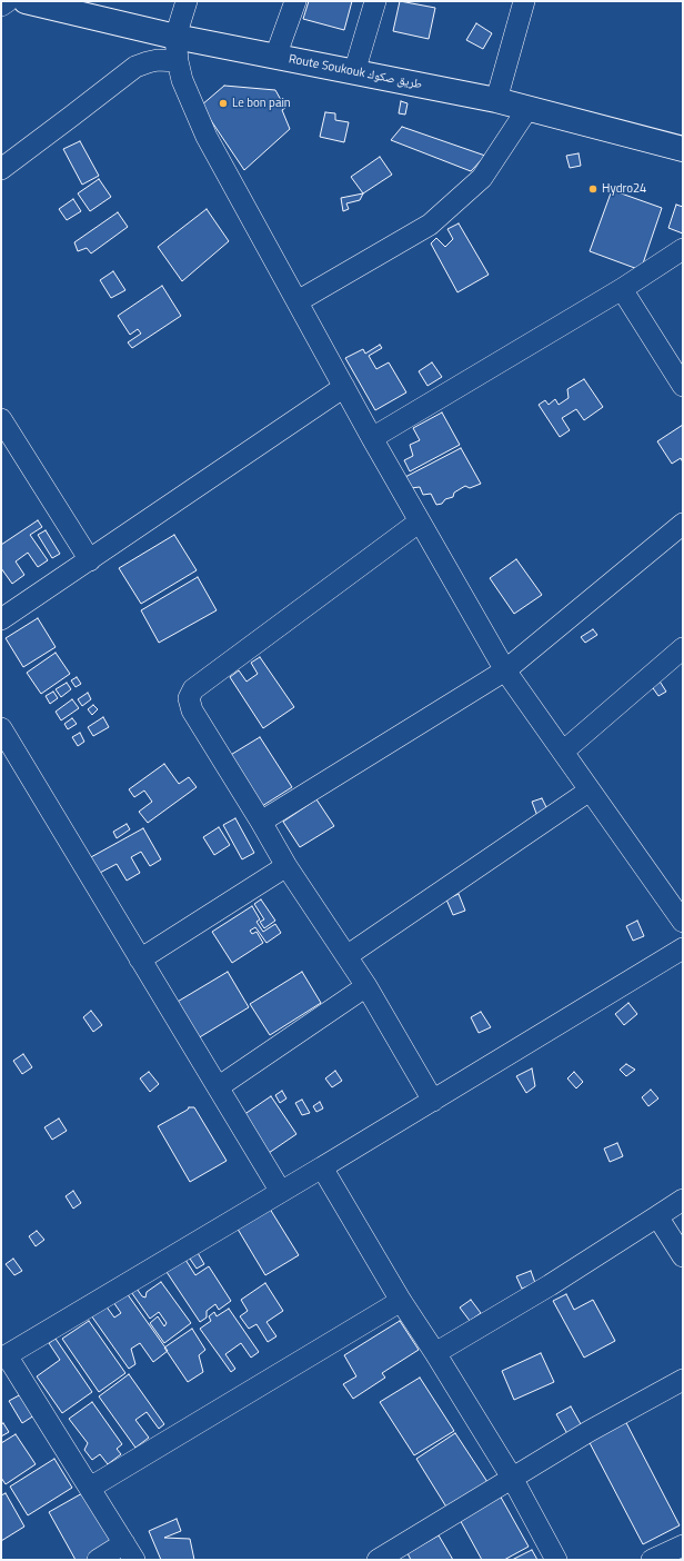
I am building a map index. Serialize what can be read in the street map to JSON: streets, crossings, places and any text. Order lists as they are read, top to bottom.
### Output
{
  "streets": {
    "street": ["Route Soukouk طريق صكوك"]
  },
  "places": ["Le bon pain", "Hydro24"]
}
